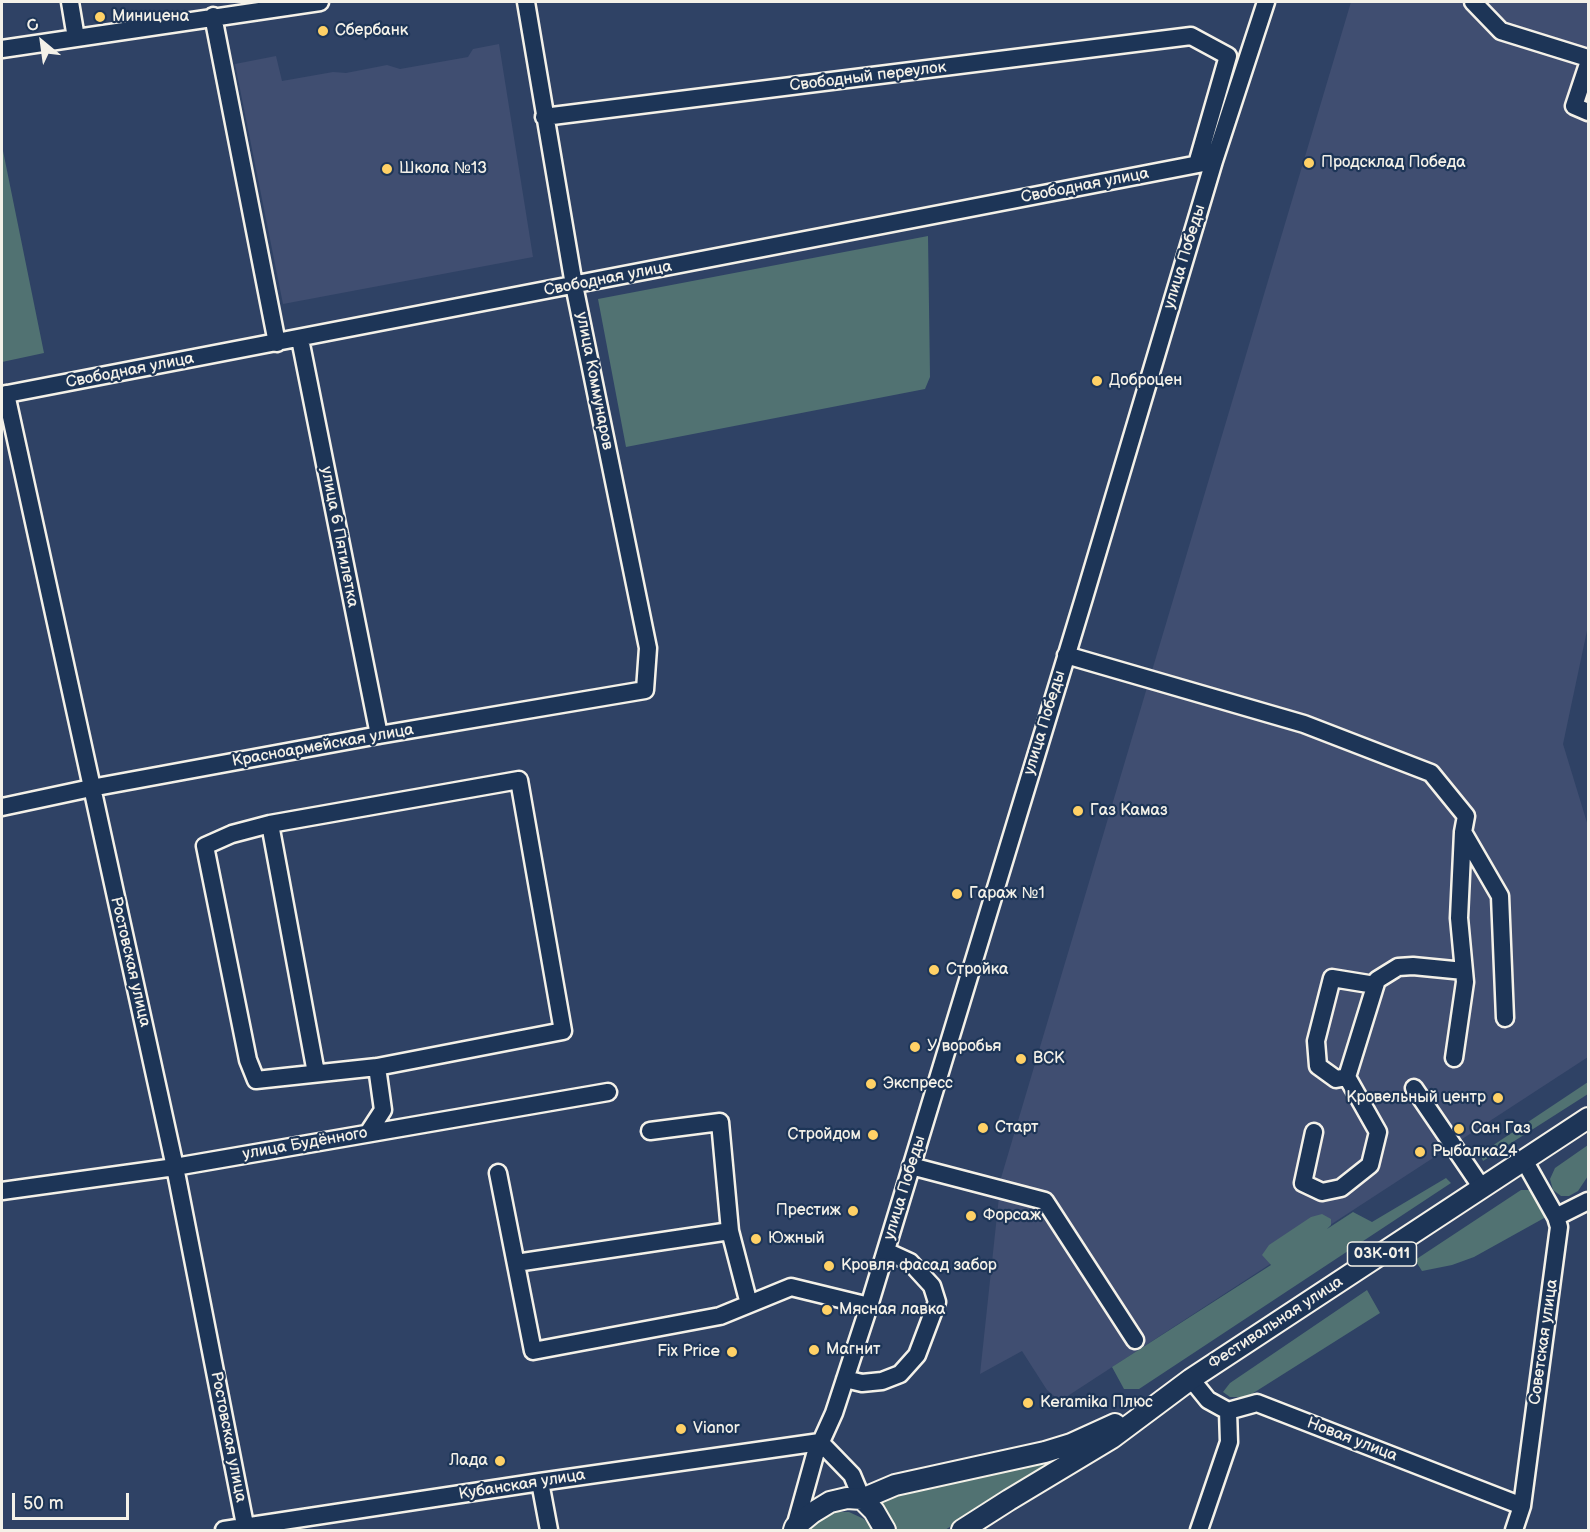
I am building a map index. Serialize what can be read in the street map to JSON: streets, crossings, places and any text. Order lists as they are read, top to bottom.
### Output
{
  "streets": {
    "main road": ["03К-011", "Фестивальная улица"],
    "street": [
      "Свободный переулок",
      "Свободная улица",
      "улица Победы",
      "улица Коммунаров",
      "улица 6 Пятилетка",
      "Красноармейская улица",
      "Ростовская улица",
      "улица Будённого",
      "Советская улица",
      "Новая улица",
      "Кубанская улица"
    ]
  },
  "crossings": [
    ["Свободный переулок", "Свободная улица"],
    ["Свободный переулок", "улица Победы"],
    ["Свободный переулок", "улица Коммунаров"],
    ["Свободная улица", "улица Победы"],
    ["Свободная улица", "улица Коммунаров"],
    ["Свободная улица", "улица 6 Пятилетка"],
    ["Свободная улица", "Ростовская улица"],
    ["улица Победы", "Фестивальная улица"],
    ["улица Победы", "Кубанская улица"],
    ["улица Коммунаров", "Красноармейская улица"],
    ["улица 6 Пятилетка", "Красноармейская улица"],
    ["Красноармейская улица", "Ростовская улица"],
    ["Ростовская улица", "улица Будённого"],
    ["Ростовская улица", "Кубанская улица"],
    ["Фестивальная улица", "Советская улица"],
    ["Советская улица", "Новая улица"]
  ],
  "places": [
    "Миницена",
    "Сбербанк",
    "Продсклад Победа",
    "Школа №13",
    "Доброцен",
    "Газ Камаз",
    "Гараж №1",
    "Стройка",
    "У воробья",
    "ВСК",
    "Экспресс",
    "Кровельный центр",
    "Старт",
    "Сан Газ",
    "Стройдом",
    "Рыбалка24",
    "Престиж",
    "Форсаж",
    "Южный",
    "Кровля фасад забор",
    "Мясная лавка",
    "Магнит",
    "Fix Price",
    "Keramika Плюс",
    "Vianor",
    "Лада"
  ],
  "scale_bar": "50 m",
  "north": "top left"
}
